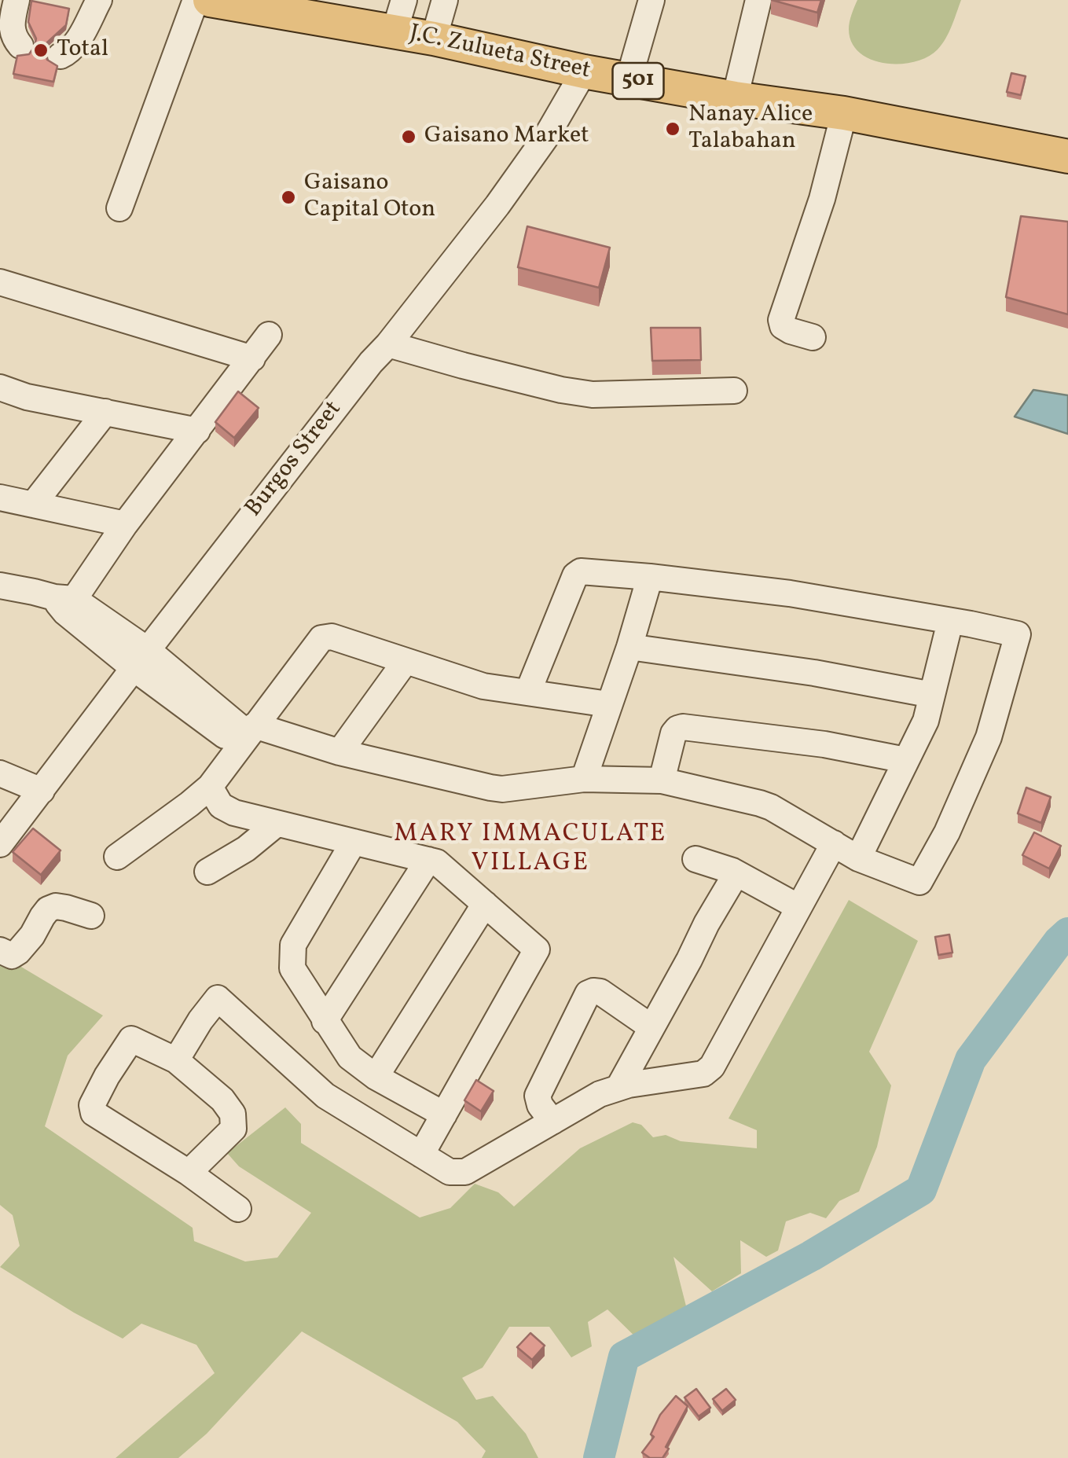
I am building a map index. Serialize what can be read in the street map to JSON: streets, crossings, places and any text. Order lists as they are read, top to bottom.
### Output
{
  "streets": {
    "main road": ["J.C. Zulueta Street", "501"],
    "street": ["Burgos Street"]
  },
  "crossings": [
    ["J.C. Zulueta Street", "Burgos Street"]
  ],
  "districts": ["MARY IMMACULATE VILLAGE"],
  "places": [
    "Total",
    "Nanay Alice Talabahan",
    "Gaisano Market",
    "Gaisano Capital Oton"
  ]
}
